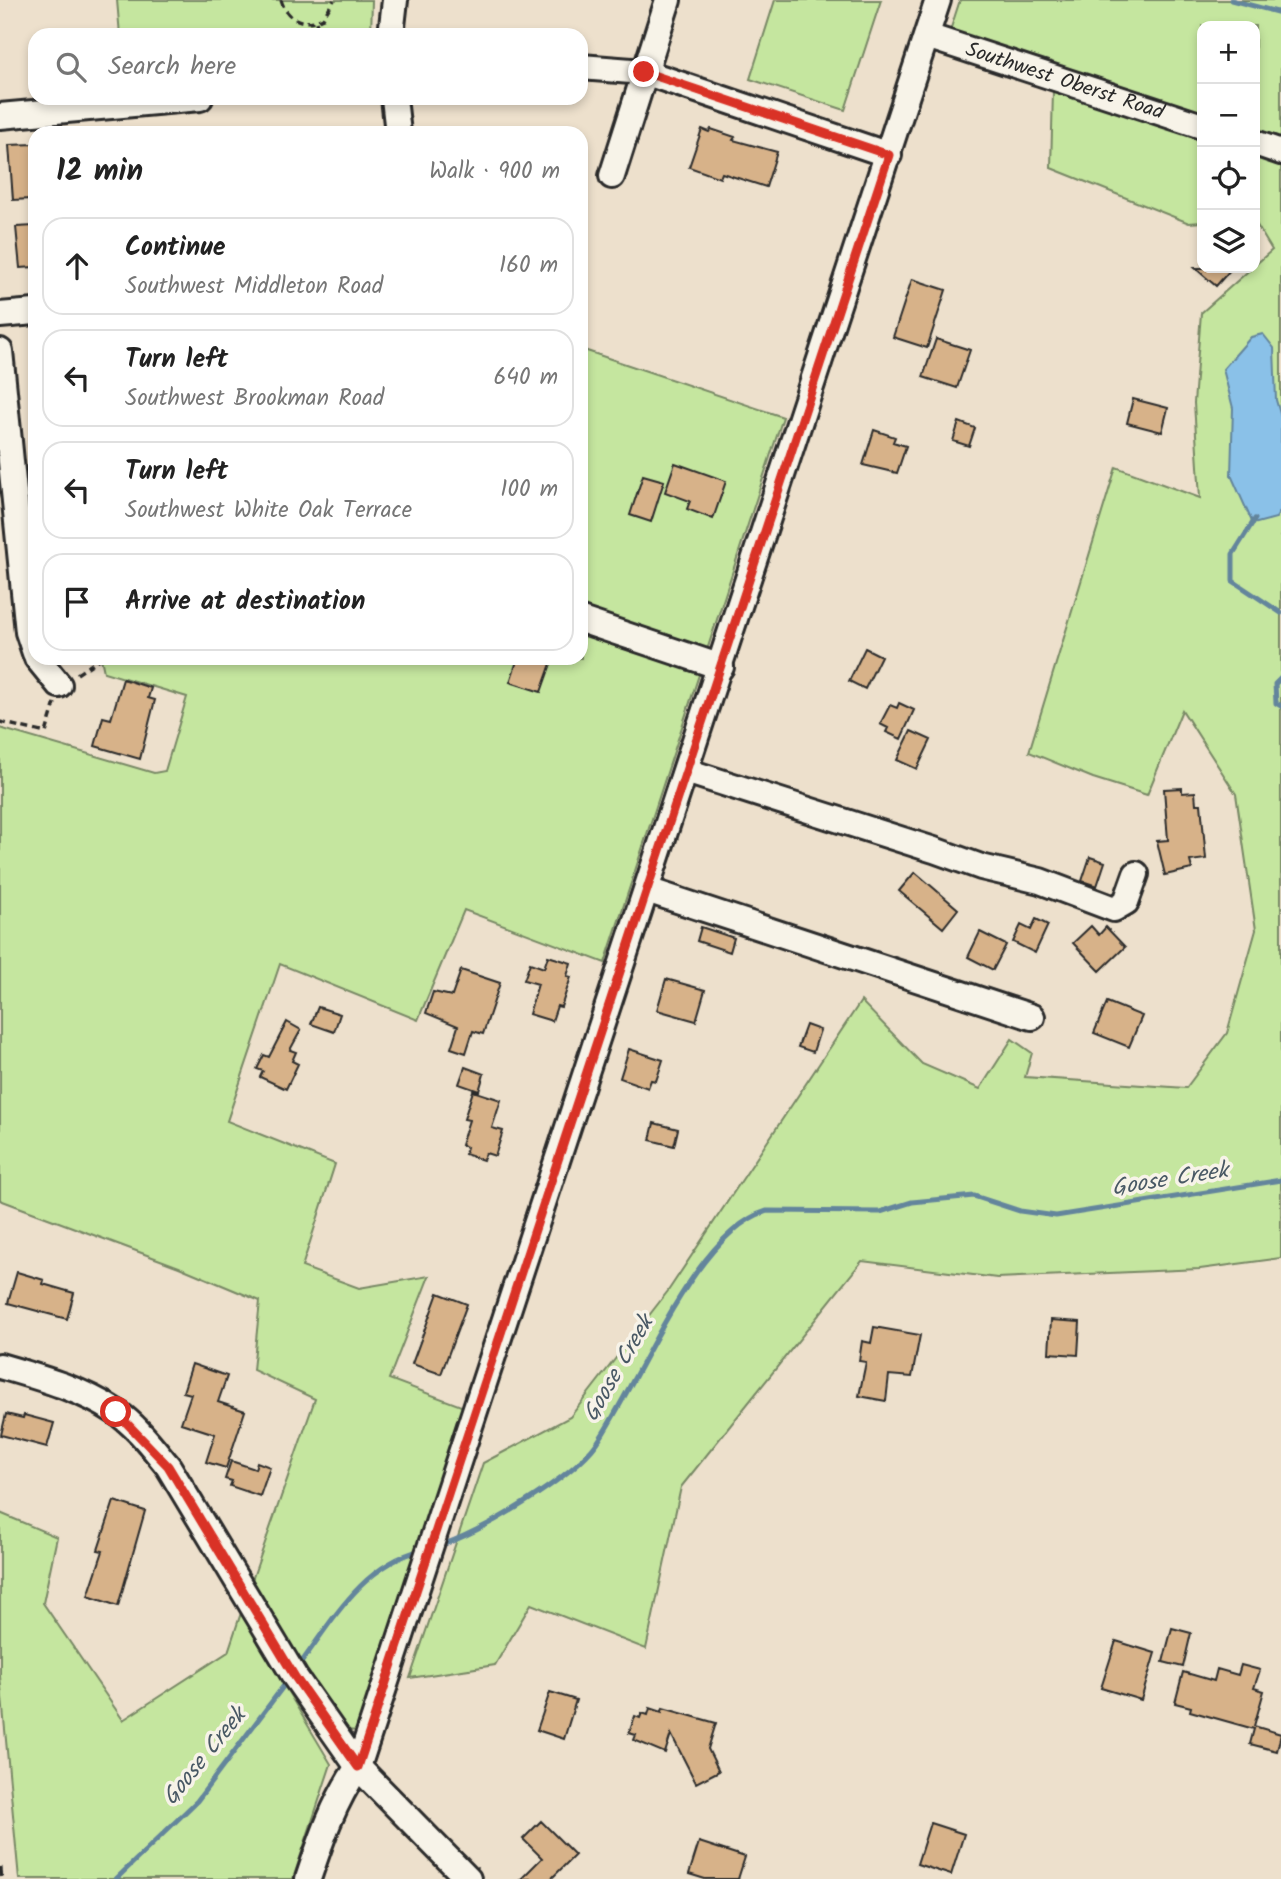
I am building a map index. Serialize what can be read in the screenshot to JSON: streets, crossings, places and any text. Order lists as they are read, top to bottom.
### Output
{
  "streets": {
    "street": ["Southwest Oberst Road"]
  },
  "water": ["Goose Creek"],
  "page": {
    "map_buttons": ["+", "−"],
    "search": "Search here",
    "heading": ["12 min", "Walk · 900 m"],
    "list": [
      ["Continue", "Southwest Middleton Road", "160 m"],
      ["Turn left", "Southwest Brookman Road", "640 m"],
      ["Turn left", "Southwest White Oak Terrace", "100 m"],
      "Arrive at destination"
    ]
  }
}
